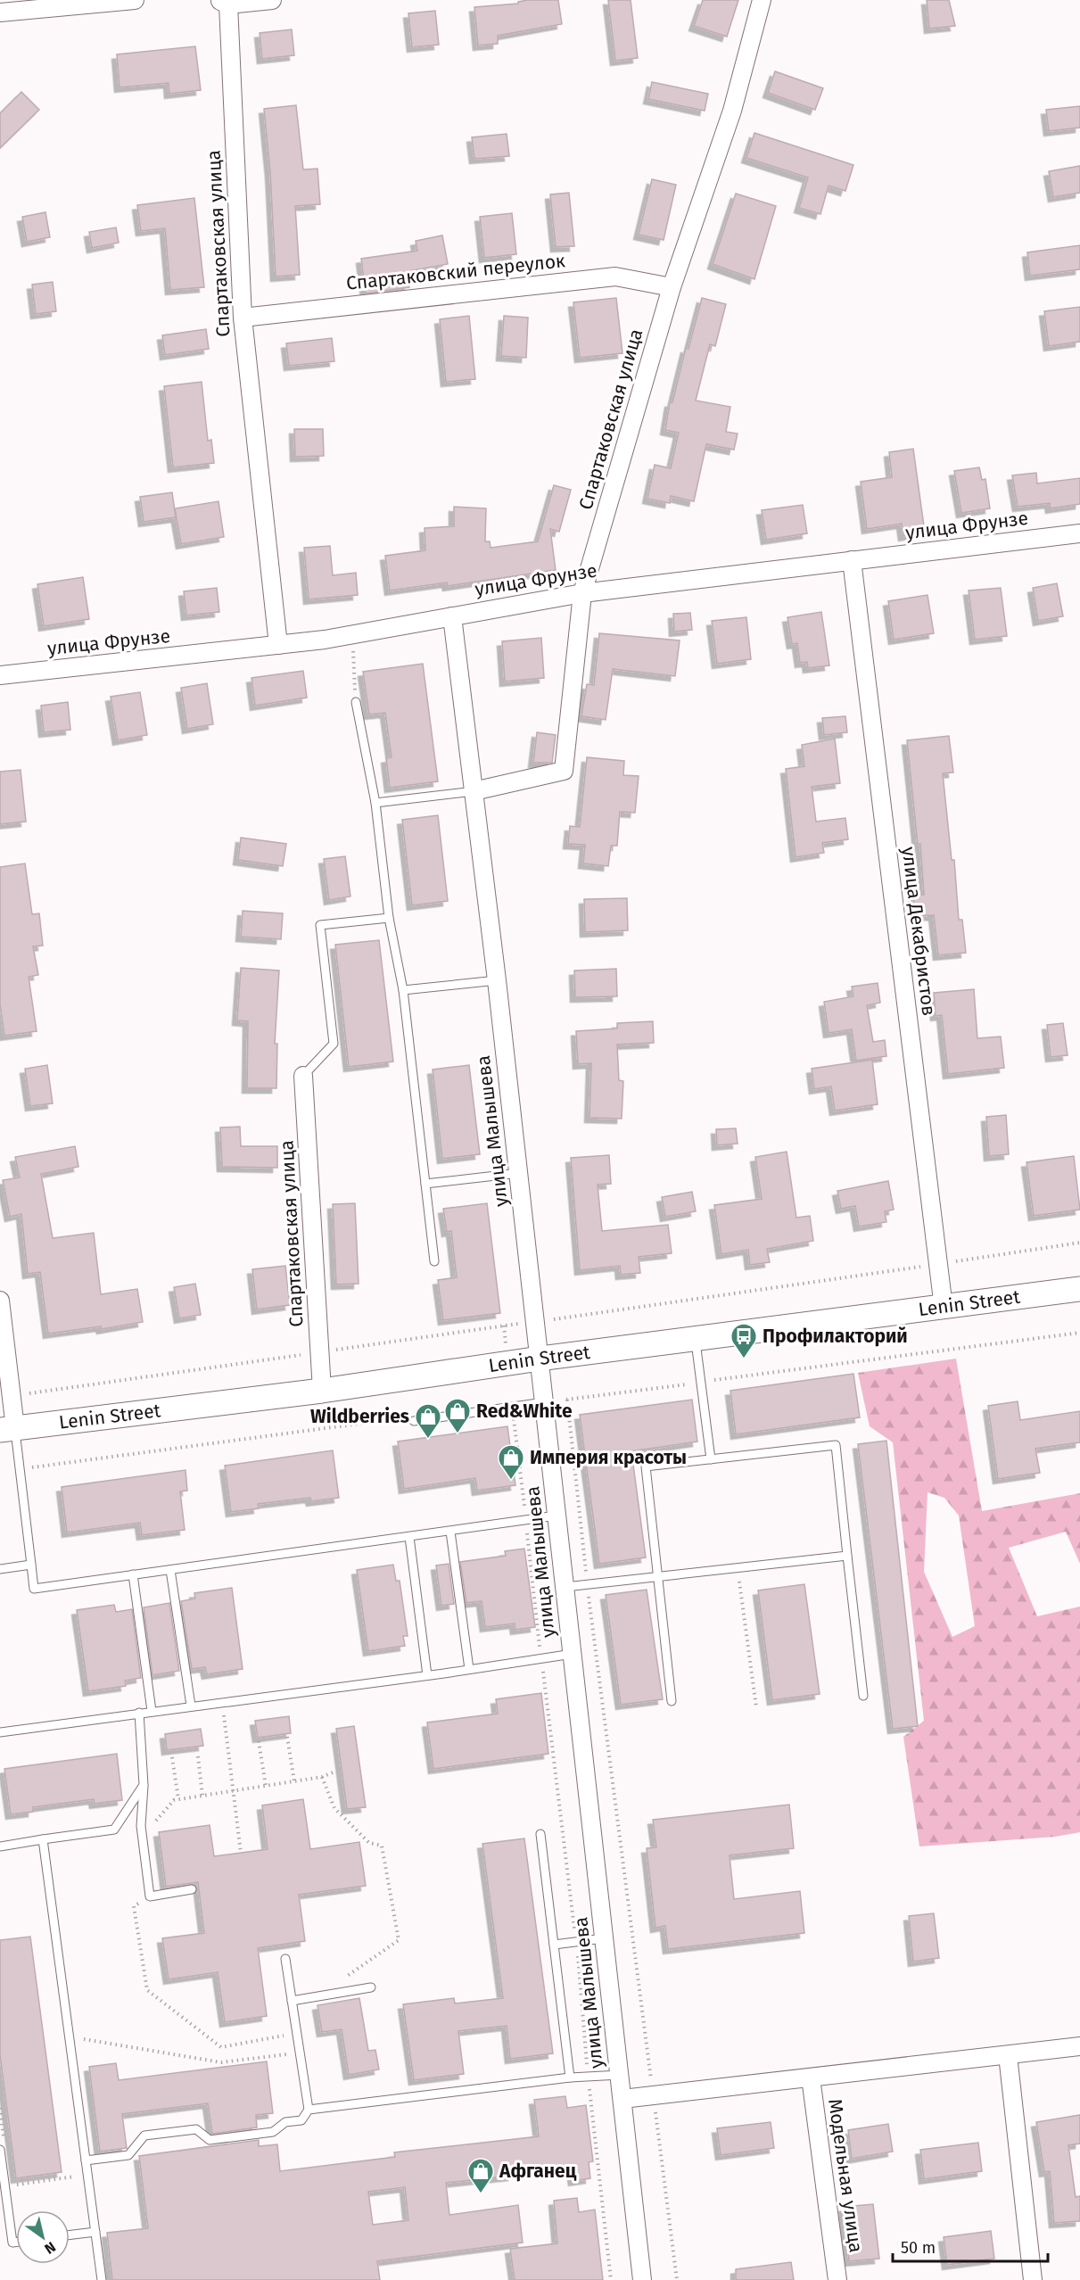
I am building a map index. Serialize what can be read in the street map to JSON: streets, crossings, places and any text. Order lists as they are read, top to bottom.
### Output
{
  "streets": {
    "main road": ["Lenin Street"],
    "street": [
      "Спартаковская улица",
      "Спартаковский переулок",
      "улица Фрунзе",
      "улица Декабристов",
      "улица Малышева",
      "Модельная улица"
    ]
  },
  "crossings": [
    ["Спартаковская улица", "Спартаковский переулок"],
    ["Спартаковская улица", "улица Фрунзе"],
    ["Спартаковская улица", "улица Малышева"],
    ["Спартаковская улица", "Lenin Street"],
    ["улица Фрунзе", "улица Декабристов"],
    ["улица Фрунзе", "улица Малышева"],
    ["улица Декабристов", "Lenin Street"],
    ["улица Малышева", "Lenin Street"]
  ],
  "places": {
    "bus stop": ["Профилакторий"],
    "shop": [
      "Red&White",
      "Wildberries",
      "Империя красоты",
      "Афганец"
    ]
  },
  "scale_bar": "50 m",
  "north": "bottom right"
}
